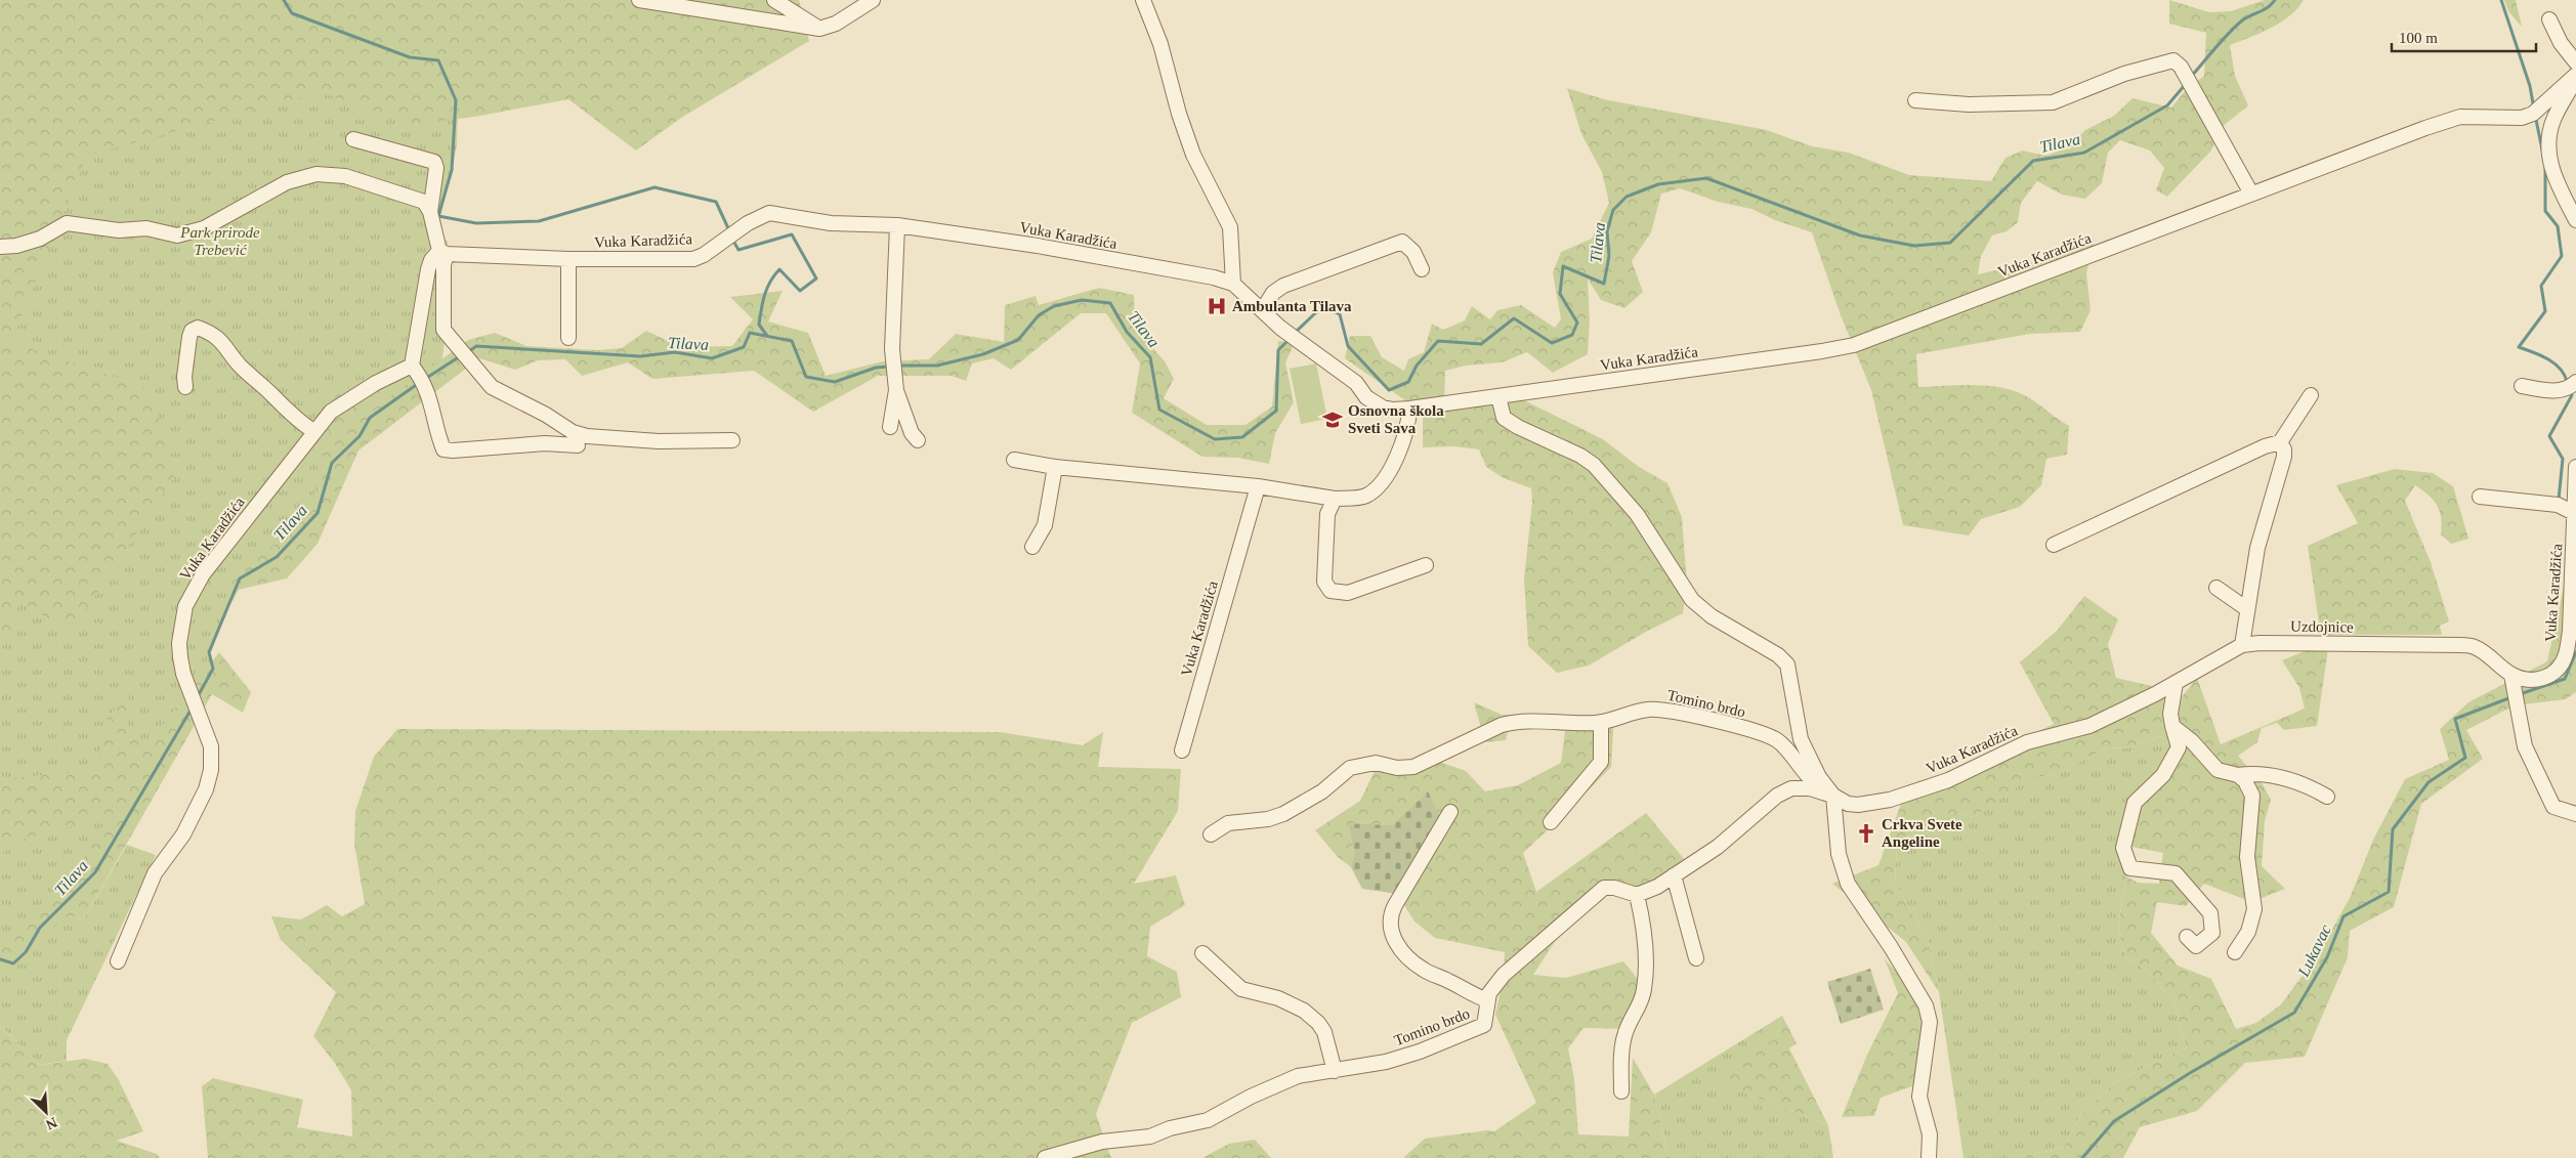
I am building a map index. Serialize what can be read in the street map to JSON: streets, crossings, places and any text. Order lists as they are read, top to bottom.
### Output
{
  "streets": {
    "street": ["Vuka Karadžića", "Uzdojnice", "Tomino brdo"]
  },
  "crossings": [
    ["Vuka Karadžića", "Uzdojnice"],
    ["Vuka Karadžića", "Tomino brdo"]
  ],
  "water": ["Tilava", "Lukavac"],
  "parks": ["Park prirode Trebević"],
  "places": {
    "hospital": ["Ambulanta Tilava"],
    "school or university": ["Osnovna škola Sveti Sava"],
    "church": ["Crkva Svete Angeline"]
  },
  "scale_bar": "100 m",
  "north": "bottom right"
}
